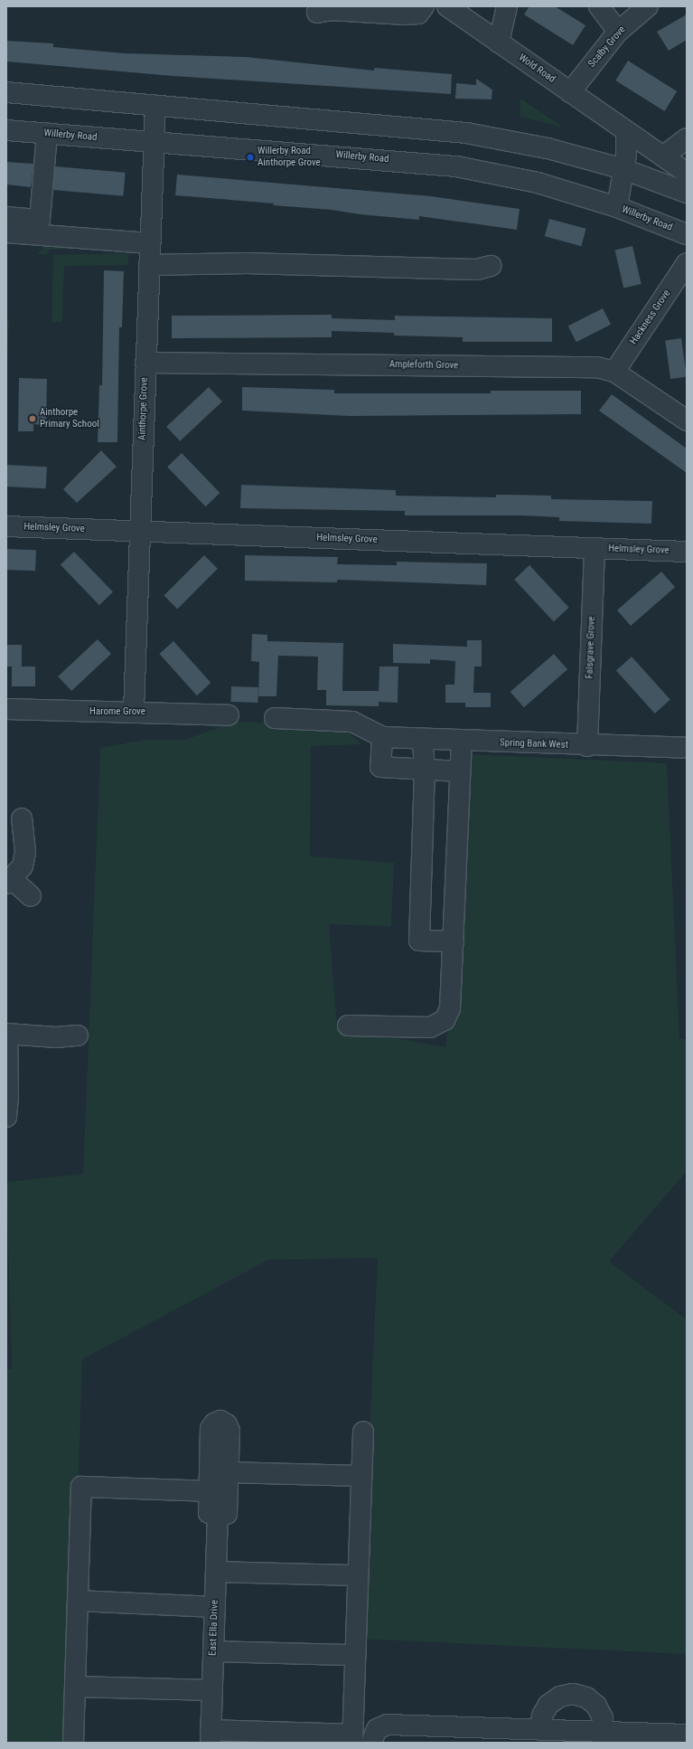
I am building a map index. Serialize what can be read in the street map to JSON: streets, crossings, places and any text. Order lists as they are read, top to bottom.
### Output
{
  "streets": {
    "street": [
      "Scalby Grove",
      "Wold Road",
      "Willerby Road",
      "Hackness Grove",
      "Ampleforth Grove",
      "Ainthorpe Grove",
      "Helmsley Grove",
      "Falsgrave Grove",
      "Harome Grove",
      "Spring Bank West",
      "East Ella Drive"
    ]
  },
  "crossings": [
    ["Scalby Grove", "Wold Road"],
    ["Willerby Road", "Ainthorpe Grove"],
    ["Hackness Grove", "Ampleforth Grove"],
    ["Ampleforth Grove", "Ainthorpe Grove"],
    ["Ainthorpe Grove", "Helmsley Grove"],
    ["Ainthorpe Grove", "Harome Grove"],
    ["Helmsley Grove", "Falsgrave Grove"],
    ["Falsgrave Grove", "Spring Bank West"]
  ],
  "places": ["Willerby Road Ainthorpe Grove", "Ainthorpe Primary School"]
}
